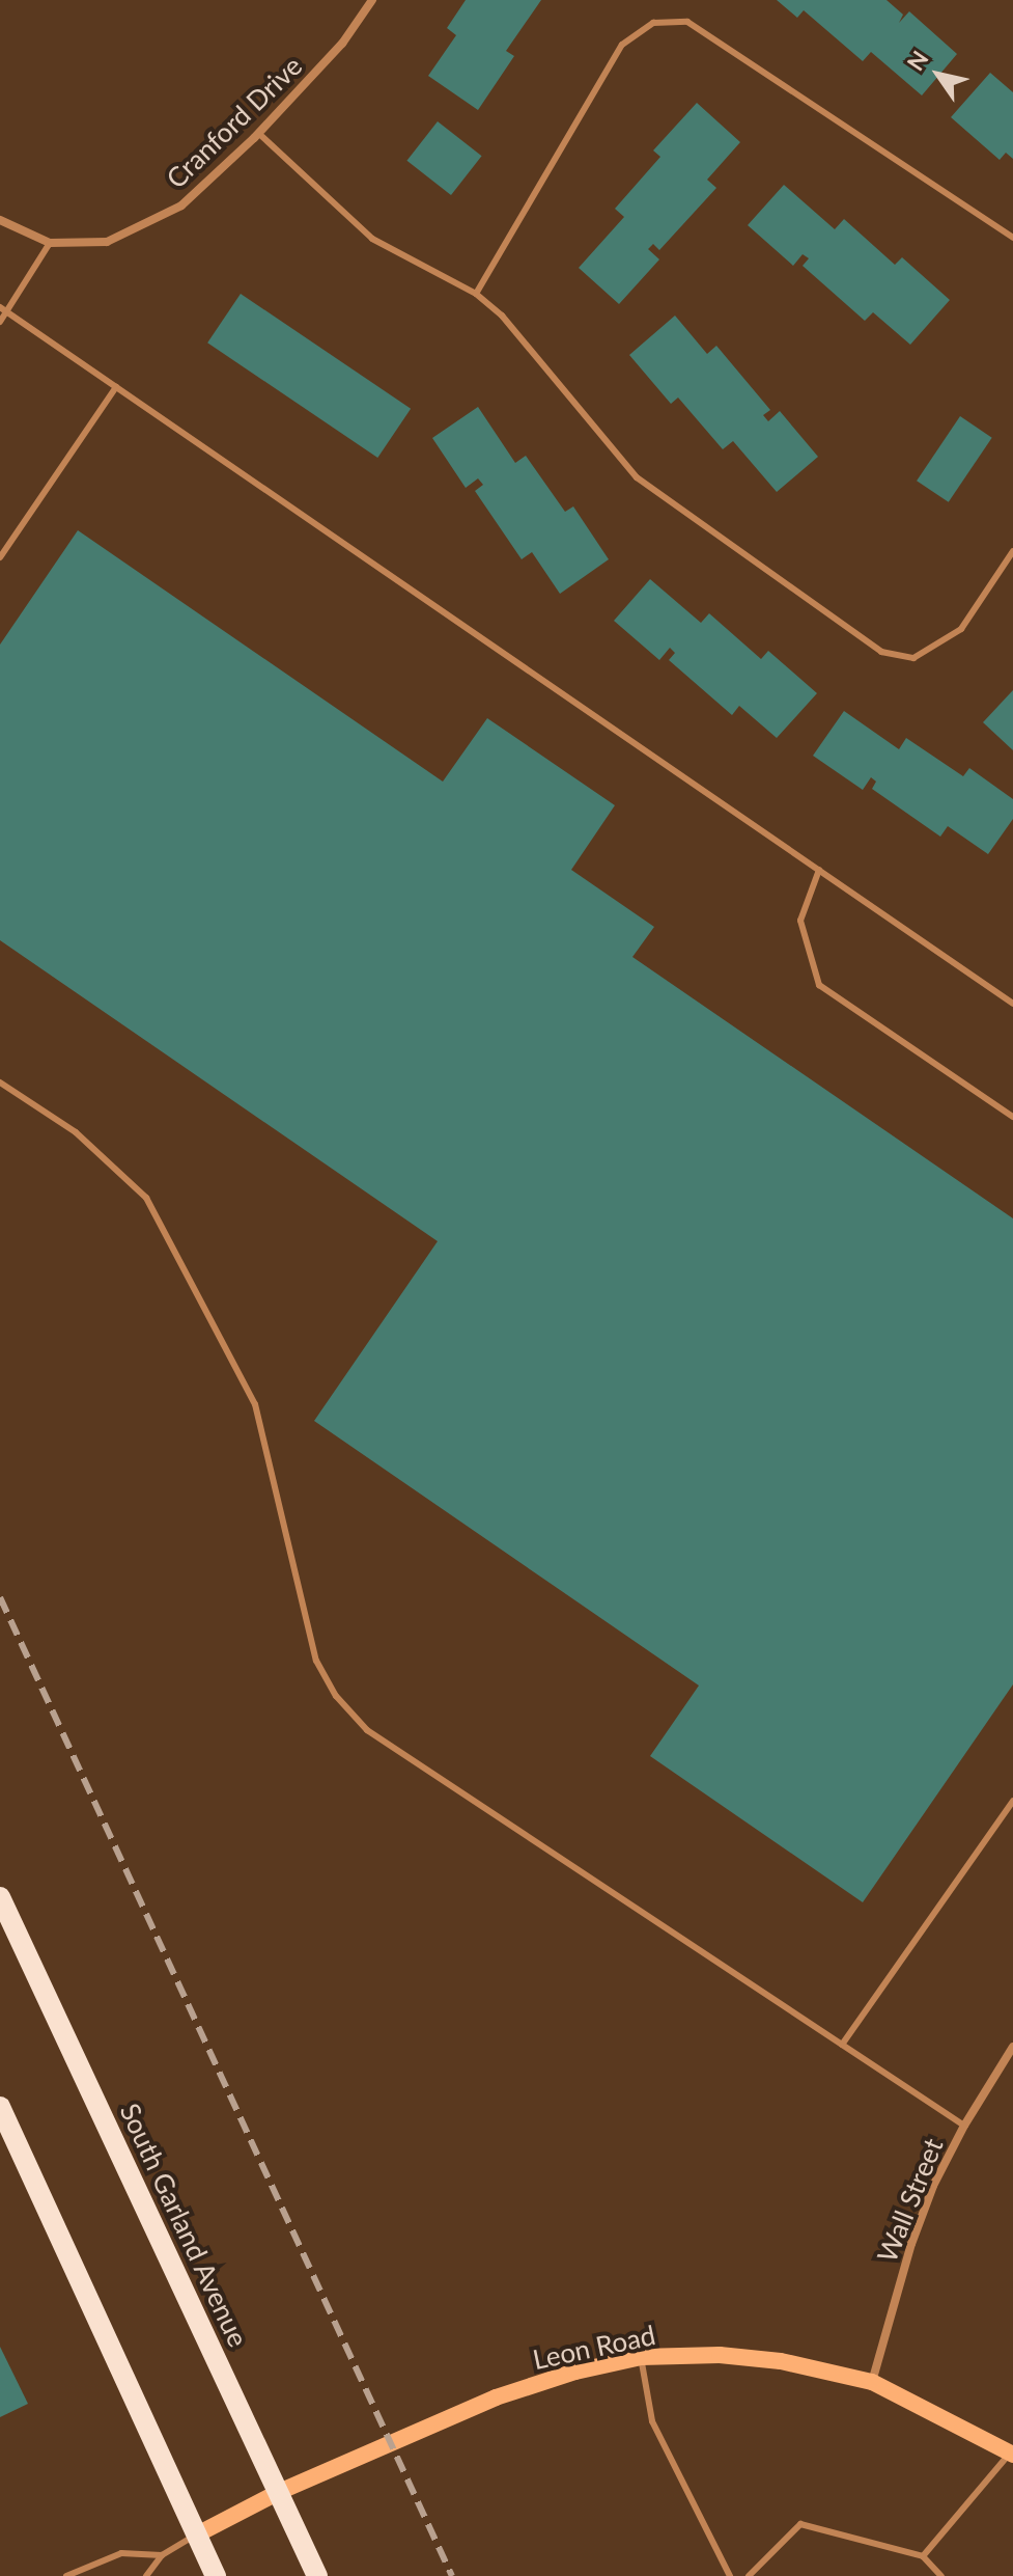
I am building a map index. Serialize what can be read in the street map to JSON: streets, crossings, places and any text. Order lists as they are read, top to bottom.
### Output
{
  "streets": {
    "main road": ["South Garland Avenue"],
    "street": ["Cranford Drive", "Wall Street", "Leon Road"]
  },
  "crossings": [
    ["Wall Street", "Leon Road"],
    ["South Garland Avenue", "Leon Road"]
  ],
  "north": "top left"
}
